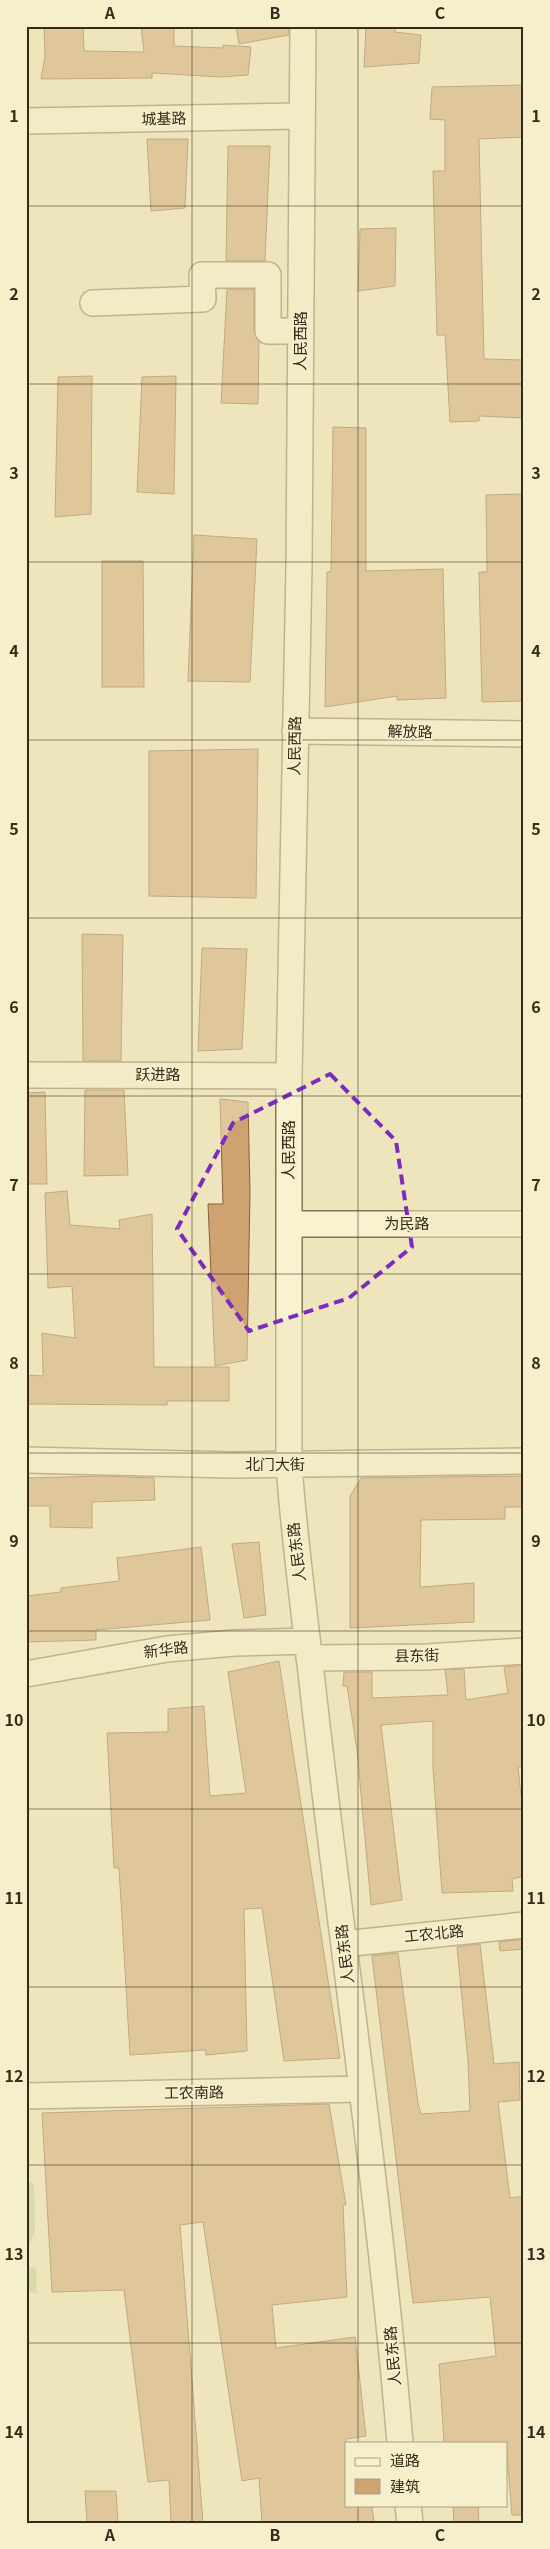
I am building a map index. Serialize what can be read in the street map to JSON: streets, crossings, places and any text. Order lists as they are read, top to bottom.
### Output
{
  "streets": {
    "street": [
      "城基路",
      "人民西路",
      "解放路",
      "跃进路",
      "为民路",
      "北门大街",
      "人民东路",
      "新华路",
      "县东街",
      "工农北路",
      "工农南路"
    ]
  },
  "crossings": [
    ["城基路", "人民西路"],
    ["人民西路", "解放路"],
    ["人民西路", "跃进路"],
    ["人民西路", "为民路"],
    ["人民西路", "北门大街"],
    ["人民西路", "人民东路"],
    ["北门大街", "人民东路"],
    ["人民东路", "新华路"],
    ["人民东路", "县东街"],
    ["人民东路", "工农北路"],
    ["人民东路", "工农南路"],
    ["新华路", "县东街"]
  ],
  "legend": ["道路", "建筑"],
  "grid": {
    "columns": ["A", "B", "C"],
    "rows": [
      "1",
      "2",
      "3",
      "4",
      "5",
      "6",
      "7",
      "8",
      "9",
      "10",
      "11",
      "12",
      "13",
      "14"
    ]
  }
}
